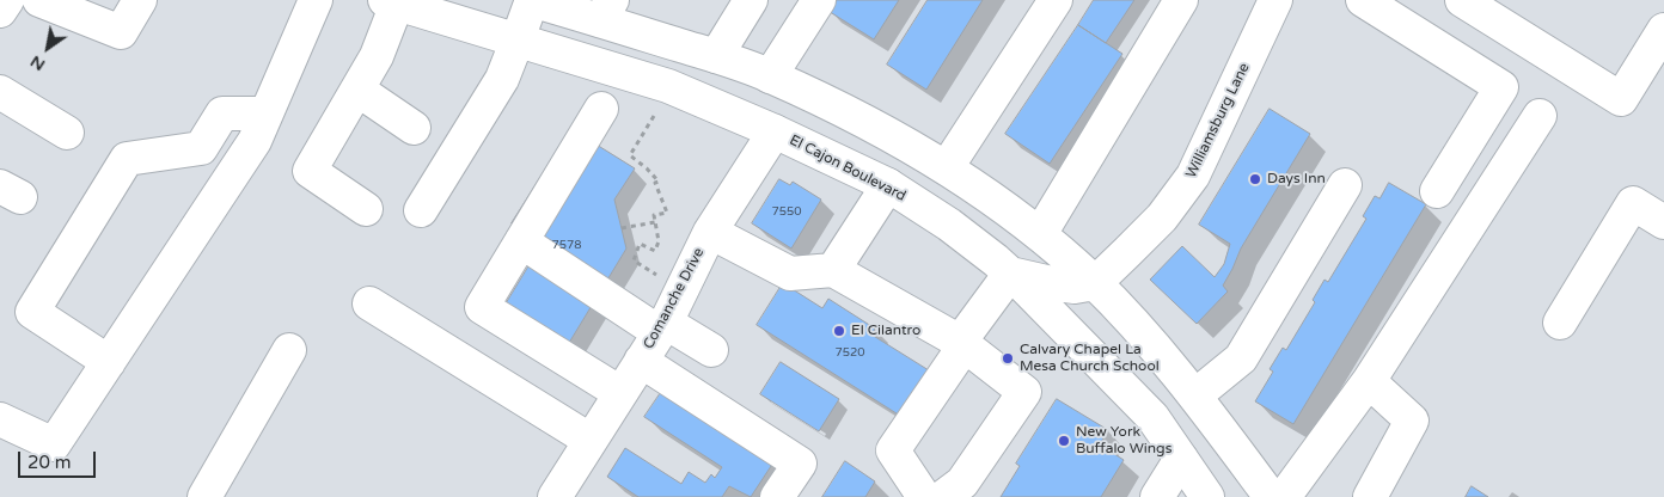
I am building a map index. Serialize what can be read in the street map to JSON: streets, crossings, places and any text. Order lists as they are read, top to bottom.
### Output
{
  "streets": {
    "main road": ["Williamsburg Lane", "El Cajon Boulevard", "Comanche Drive"]
  },
  "crossings": [
    ["El Cajon Boulevard", "Comanche Drive"]
  ],
  "places": [
    "Days Inn",
    "El Cilantro",
    "Calvary Chapel La Mesa Church School",
    "New York Buffalo Wings"
  ],
  "house_numbers": ["7550", "7578", "7520"],
  "scale_bar": "20 m",
  "north": "bottom left"
}
